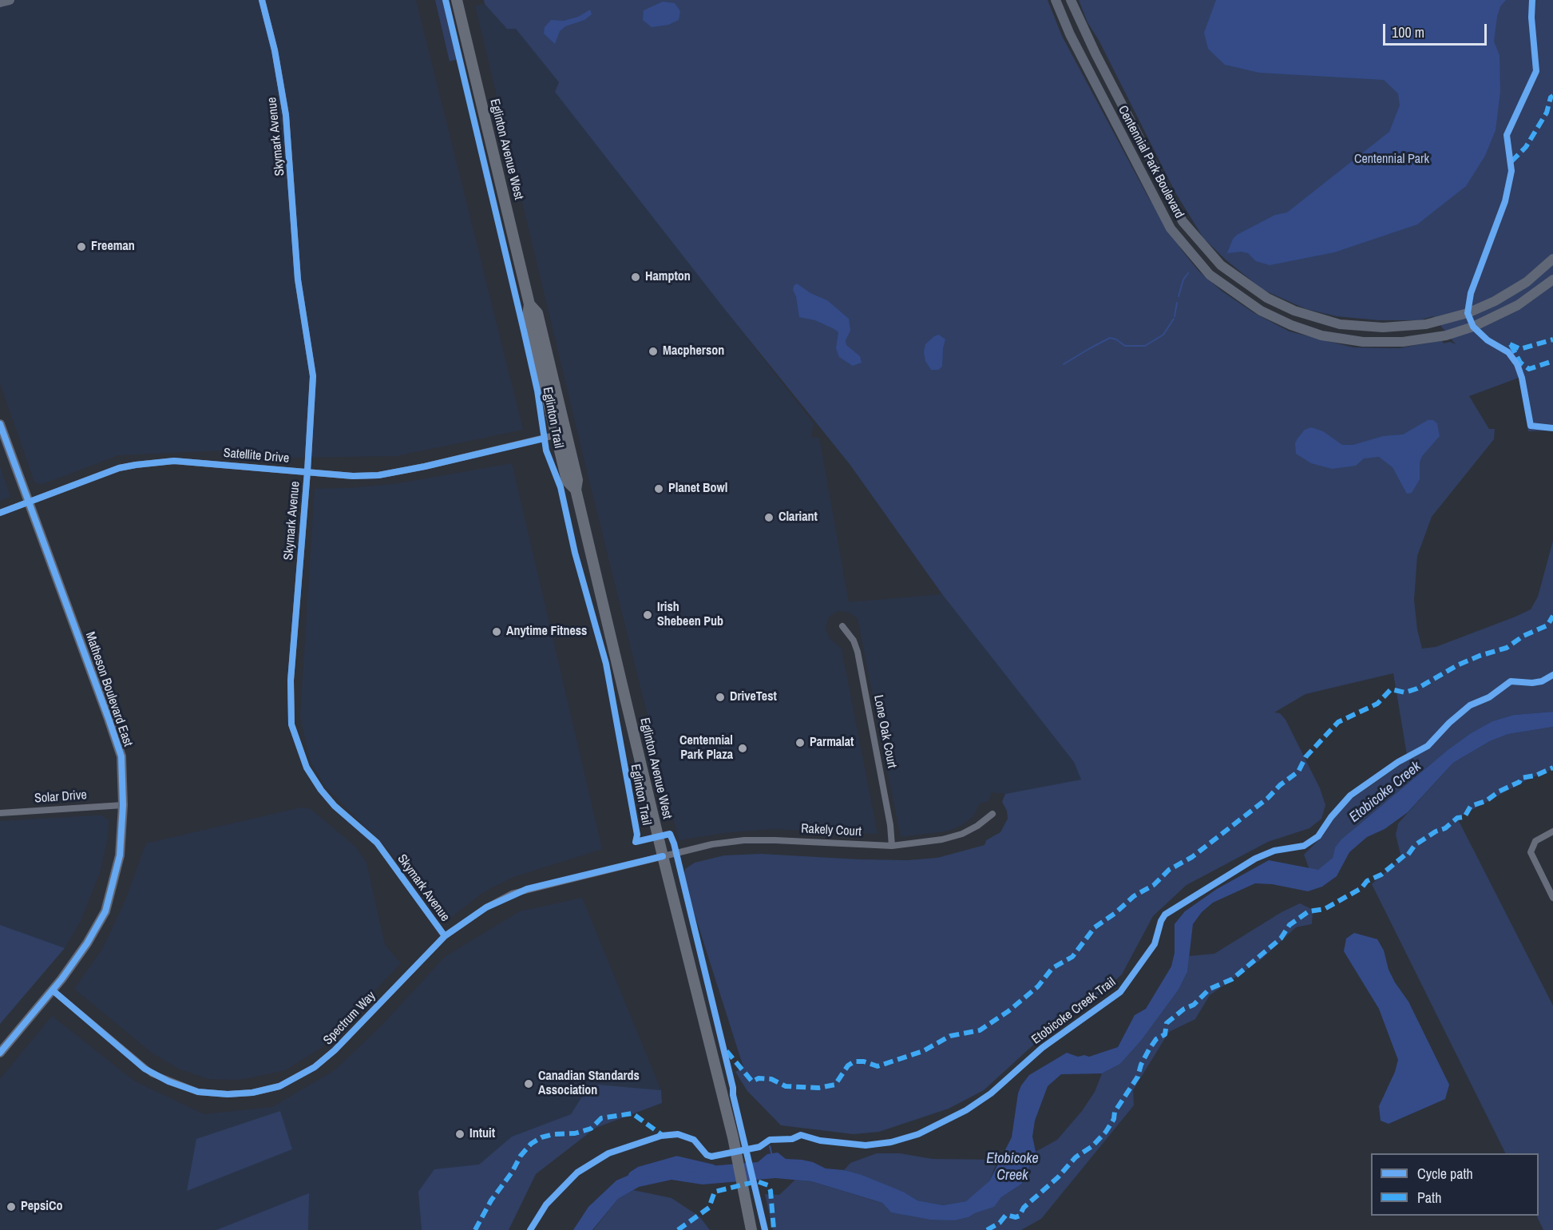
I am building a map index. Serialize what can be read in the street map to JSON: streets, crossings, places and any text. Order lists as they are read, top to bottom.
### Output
{
  "streets": {
    "main road": ["Eglinton Avenue West"],
    "street": [
      "Skymark Avenue",
      "Centennial Park Boulevard",
      "Satellite Drive",
      "Matheson Boulevard East",
      "Lone Oak Court",
      "Solar Drive",
      "Rakely Court",
      "Spectrum Way"
    ],
    "cycle path": ["Eglinton Trail", "Etobicoke Creek Trail"]
  },
  "crossings": [
    ["Skymark Avenue", "Satellite Drive"],
    ["Skymark Avenue", "Spectrum Way"],
    ["Eglinton Avenue West", "Satellite Drive"],
    ["Eglinton Avenue West", "Rakely Court"],
    ["Eglinton Avenue West", "Spectrum Way"],
    ["Satellite Drive", "Matheson Boulevard East"],
    ["Matheson Boulevard East", "Solar Drive"],
    ["Matheson Boulevard East", "Spectrum Way"],
    ["Lone Oak Court", "Rakely Court"],
    ["Rakely Court", "Spectrum Way"]
  ],
  "water": ["Etobicoke Creek"],
  "parks": ["Centennial Park"],
  "places": [
    "Freeman",
    "Hampton",
    "Macpherson",
    "Planet Bowl",
    "Clariant",
    "Irish Shebeen Pub",
    "Anytime Fitness",
    "DriveTest",
    "Parmalat",
    "Centennial Park Plaza",
    "Canadian Standards Association",
    "Intuit",
    "PepsiCo"
  ],
  "legend": ["Cycle path", "Path"],
  "scale_bar": "100 m"
}
